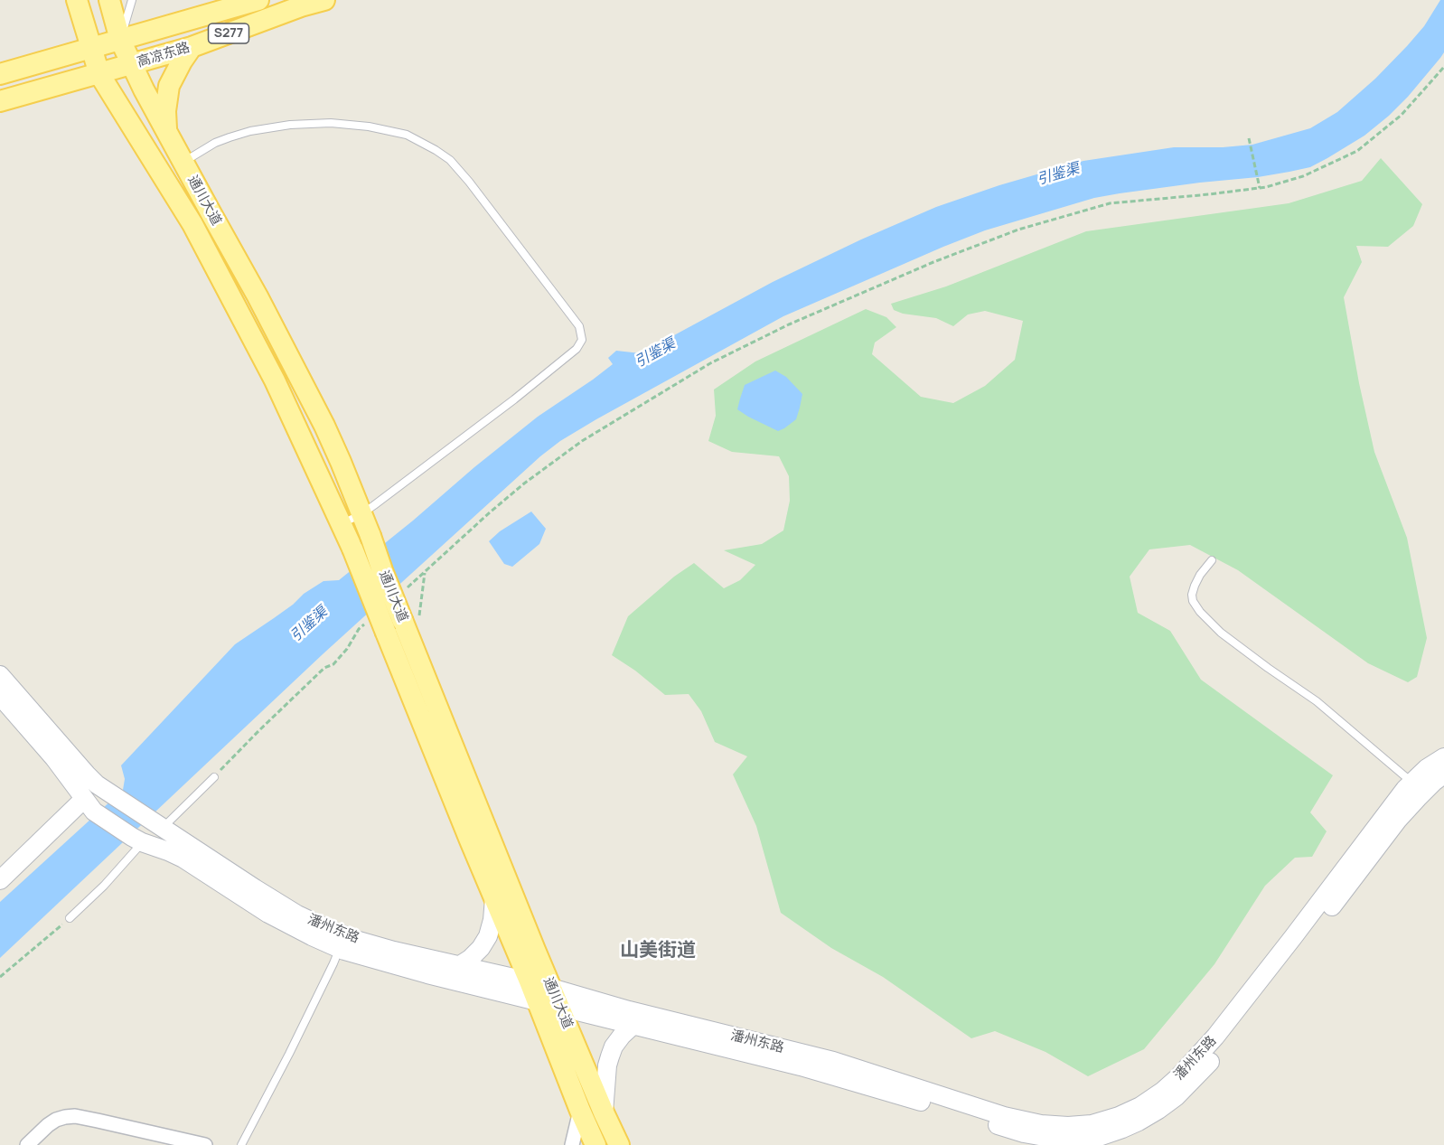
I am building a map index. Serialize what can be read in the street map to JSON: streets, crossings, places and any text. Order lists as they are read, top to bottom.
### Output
{
  "streets": {
    "main road": [
      "S277",
      "高凉东路",
      "通川大道",
      "潘州东路"
    ]
  },
  "crossings": [
    ["高凉东路", "通川大道"],
    ["通川大道", "潘州东路"]
  ],
  "districts": ["山美街道"],
  "water": ["引鉴渠"]
}
